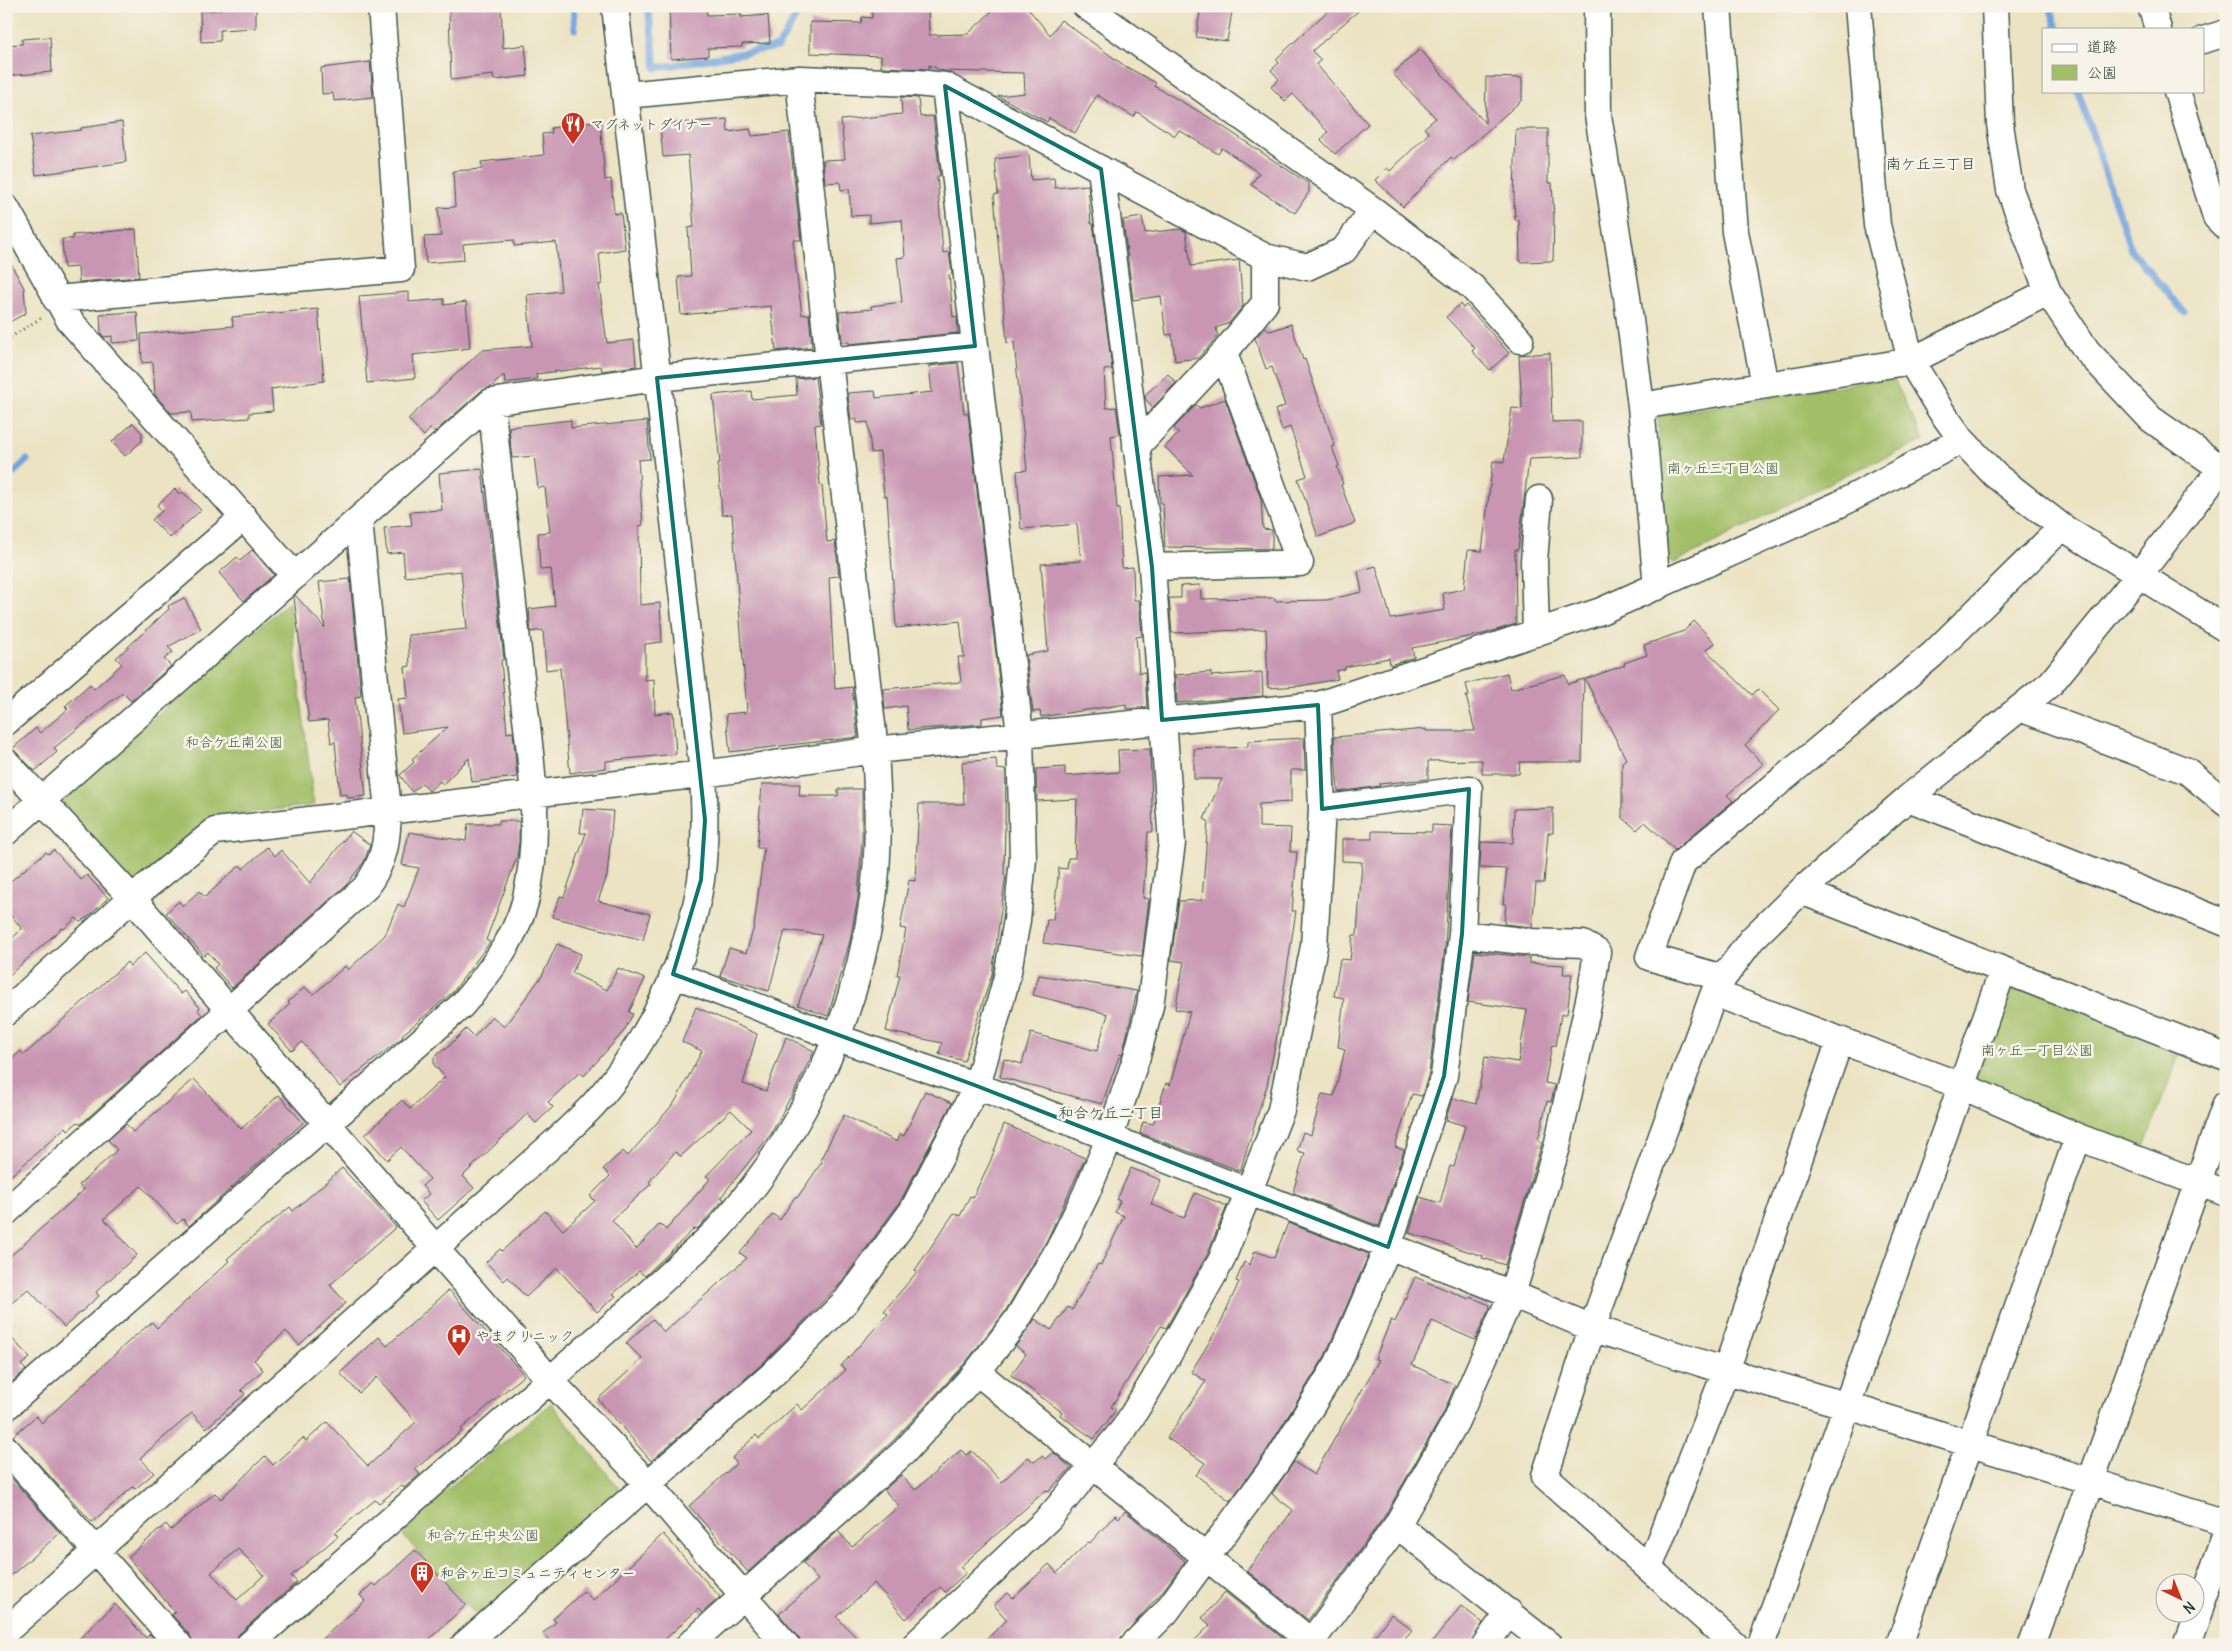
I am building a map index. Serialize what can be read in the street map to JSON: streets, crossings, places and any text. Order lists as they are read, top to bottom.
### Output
{
  "districts": ["南ケ丘三丁目", "和合ケ丘二丁目"],
  "parks": [
    "南ヶ丘三丁目公園",
    "和合ケ丘南公園",
    "南ヶ丘一丁目公園",
    "和合ケ丘中央公園"
  ],
  "places": {
    "restaurant": ["マグネットダイナー"],
    "hospital": ["やまクリニック"],
    "building": ["和合ヶ丘コミュニティセンター"]
  },
  "legend": ["道路", "公園"],
  "north": "bottom right"
}
